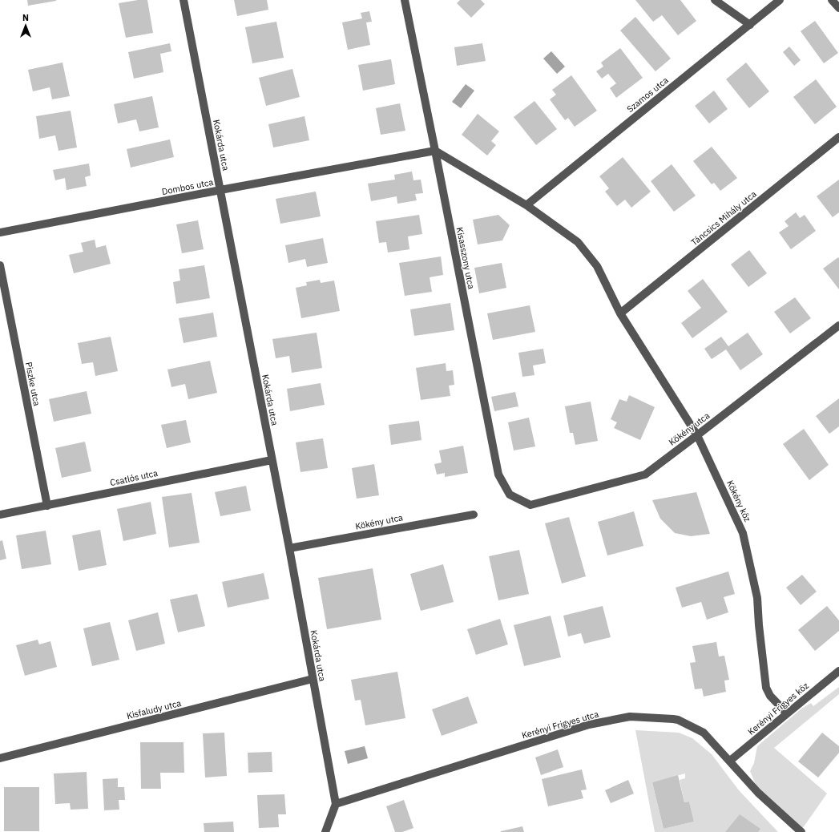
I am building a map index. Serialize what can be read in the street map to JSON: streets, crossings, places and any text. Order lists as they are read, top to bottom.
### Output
{
  "streets": {
    "street": [
      "Szamos utca",
      "Kokárda utca",
      "Dombos utca",
      "Táncsics Mihály utca",
      "Kisasszony utca",
      "Piszke utca",
      "Kökény utca",
      "Csatlós utca",
      "Kökény köz",
      "Kerényi Frigyes köz",
      "Kisfaludy utca",
      "Kerényi Frigyes utca"
    ]
  },
  "crossings": [
    ["Szamos utca", "Kökény köz"],
    ["Kokárda utca", "Dombos utca"],
    ["Kokárda utca", "Kökény utca"],
    ["Kokárda utca", "Csatlós utca"],
    ["Kokárda utca", "Kisfaludy utca"],
    ["Kokárda utca", "Kerényi Frigyes utca"],
    ["Dombos utca", "Kisasszony utca"],
    ["Dombos utca", "Kökény köz"],
    ["Táncsics Mihály utca", "Kökény köz"],
    ["Kisasszony utca", "Kökény utca"],
    ["Kisasszony utca", "Kökény köz"],
    ["Piszke utca", "Csatlós utca"],
    ["Kökény utca", "Kökény köz"],
    ["Kökény köz", "Kerényi Frigyes köz"],
    ["Kerényi Frigyes köz", "Kerényi Frigyes utca"]
  ],
  "north": "top"
}
